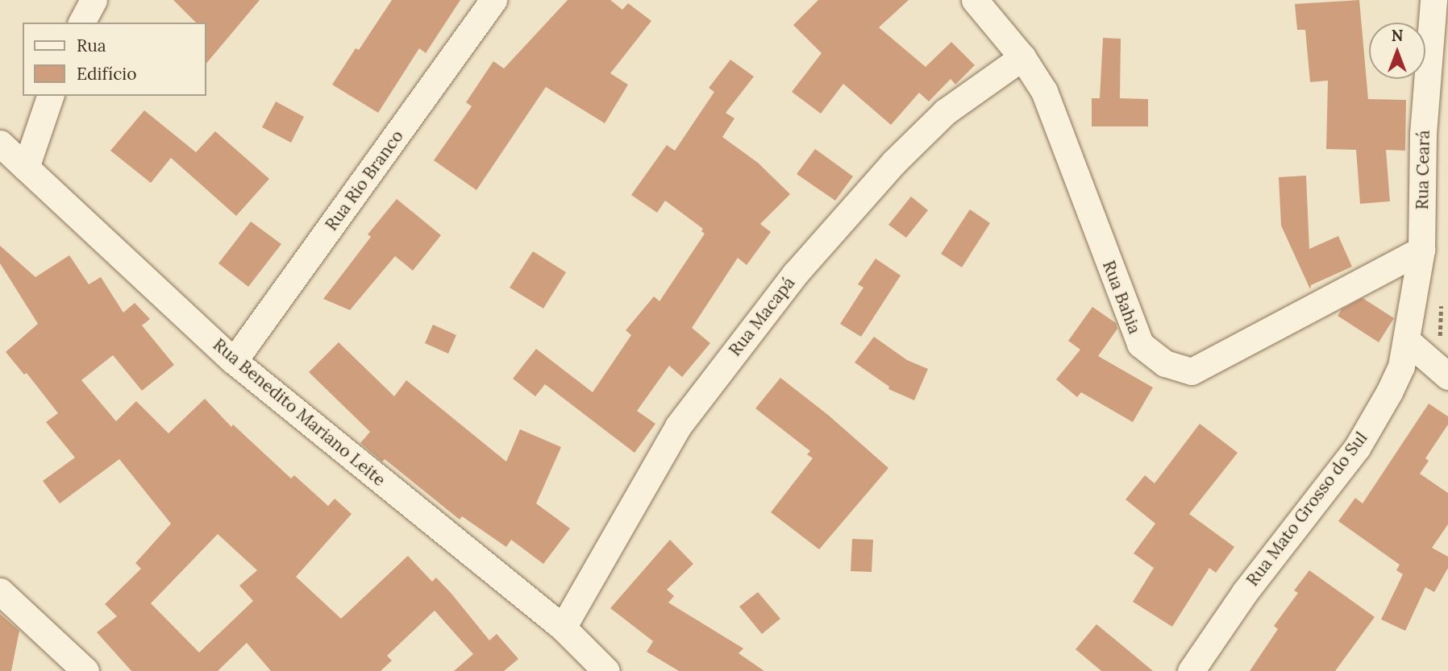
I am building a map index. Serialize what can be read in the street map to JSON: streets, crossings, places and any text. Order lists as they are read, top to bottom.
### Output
{
  "streets": {
    "street": [
      "Rua Ceará",
      "Rua Rio Branco",
      "Rua Bahia",
      "Rua Macapá",
      "Rua Benedito Mariano Leite",
      "Rua Mato Grosso do Sul"
    ]
  },
  "crossings": [
    ["Rua Ceará", "Rua Bahia"],
    ["Rua Ceará", "Rua Mato Grosso do Sul"],
    ["Rua Rio Branco", "Rua Benedito Mariano Leite"],
    ["Rua Bahia", "Rua Macapá"],
    ["Rua Macapá", "Rua Benedito Mariano Leite"]
  ],
  "legend": ["Rua", "Edifício"],
  "north": "top"
}
